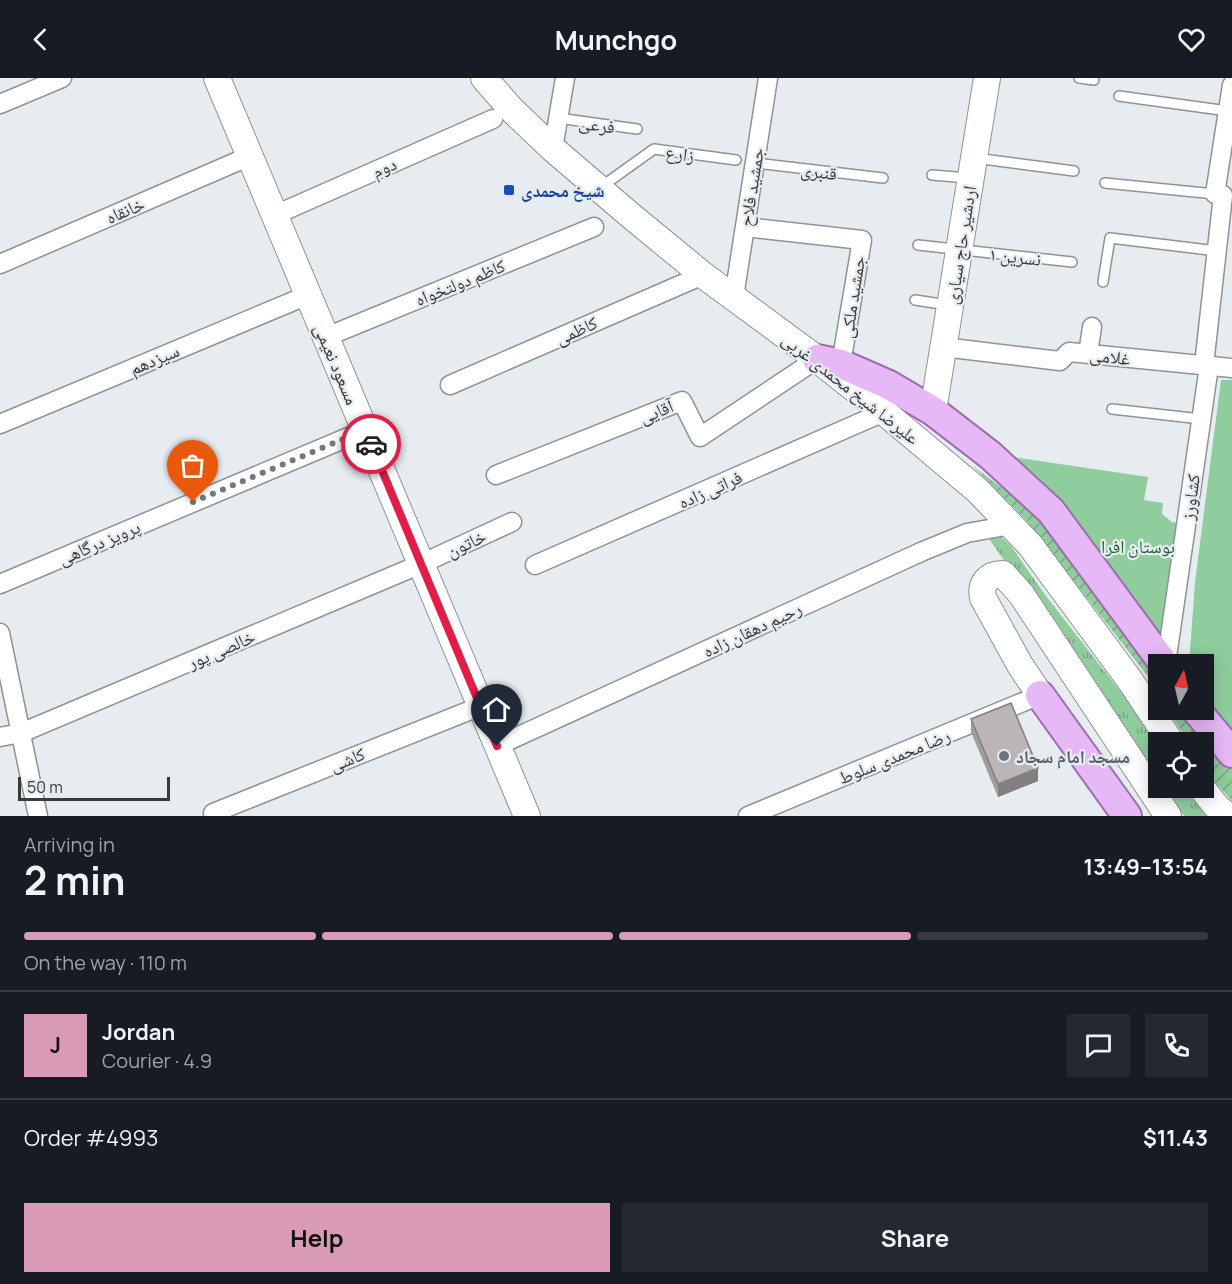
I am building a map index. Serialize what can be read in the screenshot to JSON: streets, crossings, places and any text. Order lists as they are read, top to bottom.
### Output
{
  "streets": {
    "street": [
      "دوم",
      "جمشید فلاح",
      "خانقاه",
      "اردشیر حاج سیاری",
      "کاظم دولتخواه",
      "جمشید ملکی",
      "کاظمی",
      "غلامی",
      "سیزدهم",
      "مسعود نعیمی",
      "علیرضا شیخ محمدی غربی",
      "آقایی",
      "فراتی زاده",
      "کشاورز",
      "پرویز درگاهی",
      "خاتون",
      "رحیم دهقان زاده",
      "خالصی پور",
      "رضا محمدی سلوط",
      "کاشی"
    ],
    "lane": [
      "فرعی",
      "زارع",
      "قنبری",
      "نسرین ۱"
    ]
  },
  "crossings": [
    ["زارع", "علیرضا شیخ محمدی غربی"],
    ["دوم", "مسعود نعیمی"],
    ["قنبری", "جمشید فلاح"],
    ["جمشید فلاح", "جمشید ملکی"],
    ["جمشید فلاح", "علیرضا شیخ محمدی غربی"],
    ["خانقاه", "مسعود نعیمی"],
    ["اردشیر حاج سیاری", "نسرین ۱"],
    ["اردشیر حاج سیاری", "غلامی"],
    ["کاظم دولتخواه", "مسعود نعیمی"],
    ["جمشید ملکی", "علیرضا شیخ محمدی غربی"],
    ["جمشید ملکی", "آقایی"],
    ["کاظمی", "علیرضا شیخ محمدی غربی"],
    ["غلامی", "کشاورز"],
    ["سیزدهم", "مسعود نعیمی"],
    ["مسعود نعیمی", "پرویز درگاهی"],
    ["مسعود نعیمی", "خاتون"],
    ["مسعود نعیمی", "رحیم دهقان زاده"],
    ["مسعود نعیمی", "خالصی پور"],
    ["مسعود نعیمی", "کاشی"],
    ["علیرضا شیخ محمدی غربی", "آقایی"],
    ["علیرضا شیخ محمدی غربی", "فراتی زاده"],
    ["علیرضا شیخ محمدی غربی", "رحیم دهقان زاده"],
    ["خاتون", "خالصی پور"]
  ],
  "parks": ["بوستان افرا"],
  "places": {
    "transit": ["شیخ محمدی"],
    "other": ["مسجد امام سجاد"]
  },
  "scale_bar": "50 m",
  "north": "top",
  "page": {
    "header": "Munchgo",
    "scale": "50 m",
    "heading": ["2 min", "Arriving in", "13:49–13:54"],
    "panel": [
      "Jordan",
      "Courier · 4.9",
      "Order #4993",
      "$11.43"
    ],
    "bar": "On the way · 110 m",
    "round": "J",
    "buttons": ["Help", "Share"]
  }
}
